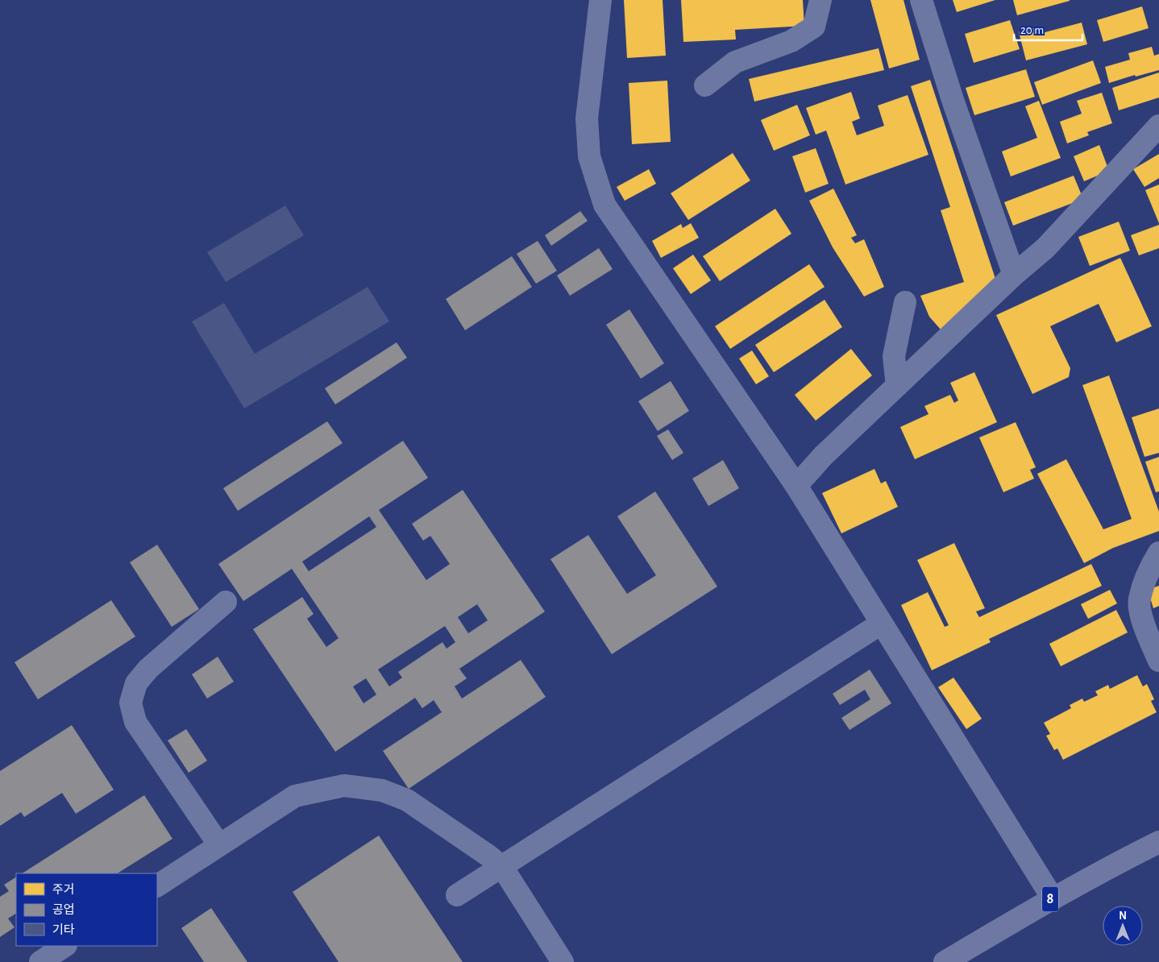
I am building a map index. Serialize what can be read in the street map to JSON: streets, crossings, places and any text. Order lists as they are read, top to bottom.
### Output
{
  "streets": {
    "highway": ["8"]
  },
  "legend": ["주거", "공업", "기타"],
  "scale_bar": "20 m",
  "north": "top"
}
